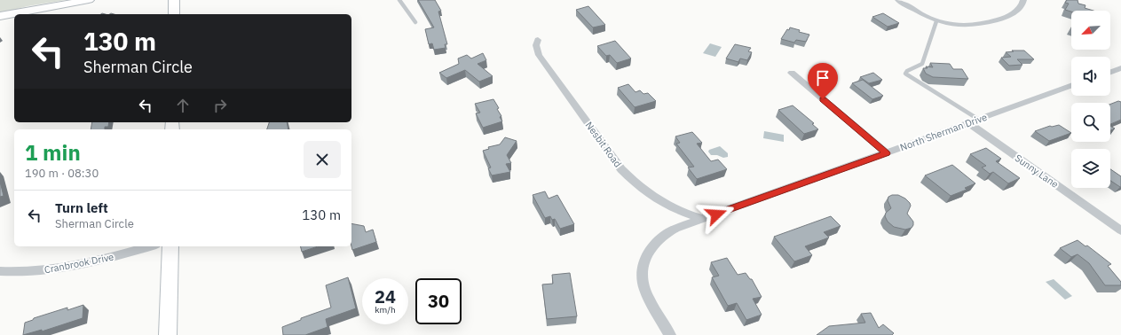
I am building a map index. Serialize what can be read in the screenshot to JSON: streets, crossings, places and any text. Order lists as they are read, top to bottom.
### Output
{
  "streets": {
    "street": [
      "North Sherman Drive",
      "Nesbit Road",
      "Sunny Lane",
      "Cranbrook Drive"
    ]
  },
  "crossings": [
    ["North Sherman Drive", "Nesbit Road"],
    ["North Sherman Drive", "Sunny Lane"]
  ],
  "north": "bottom left",
  "page": {
    "turn": ["130 m", "Sherman Circle"],
    "heading": ["1 min", "190 m · 08:30"],
    "list": [
      {
        "name": "Turn left",
        "note": "Sherman Circle",
        "value": "130 m"
      }
    ],
    "speed": "24 km/h",
    "limit": "30"
  }
}
